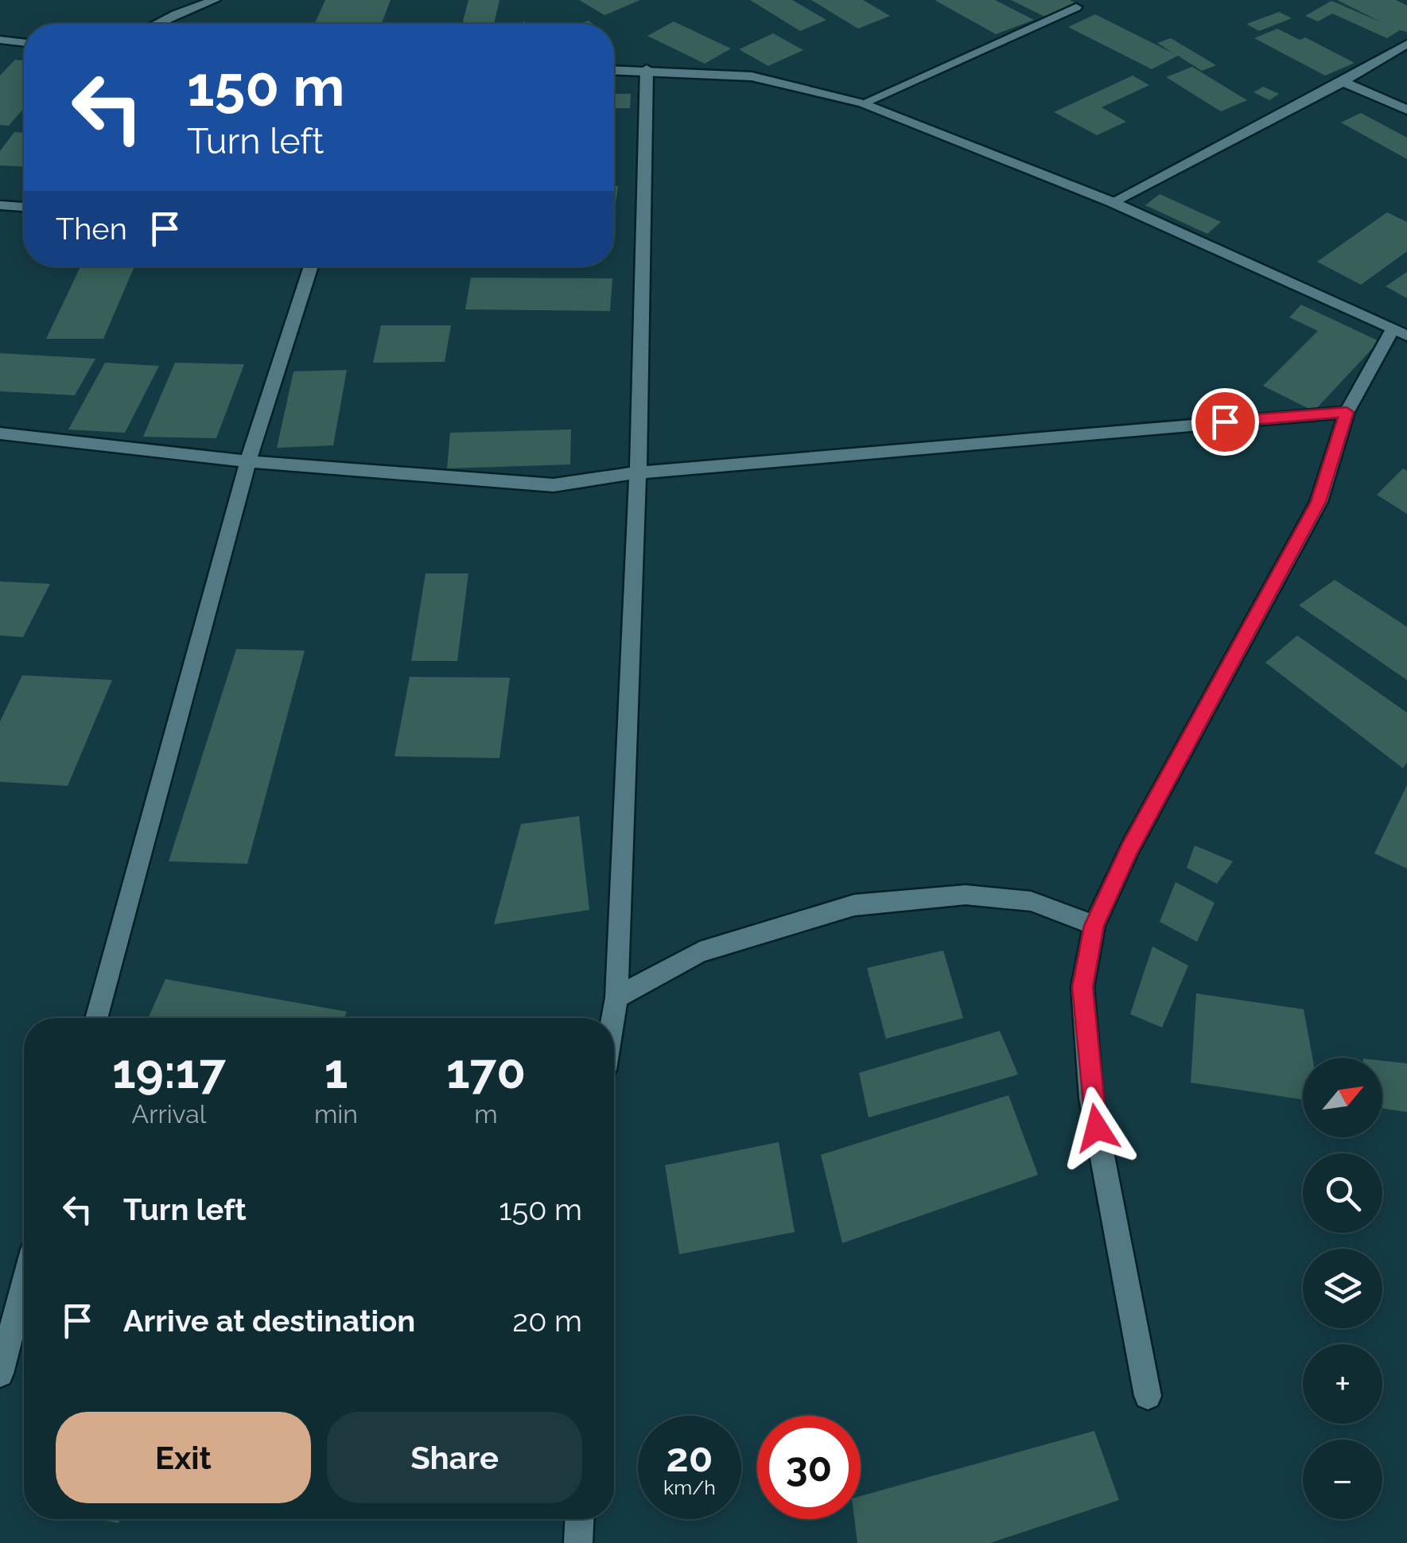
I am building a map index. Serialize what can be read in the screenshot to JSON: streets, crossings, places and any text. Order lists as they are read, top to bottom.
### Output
{
  "north": "top right",
  "page": {
    "turn": ["150 m", "Turn left"],
    "then": "Then",
    "eta": [
      "19:17",
      "Arrival",
      "1",
      "min",
      "170",
      "m"
    ],
    "map_buttons": ["+", "−"],
    "list": [
      {
        "name": "Turn left",
        "value": "150 m"
      },
      {
        "name": "Arrive at destination",
        "value": "20 m"
      }
    ],
    "buttons": ["Exit", "Share"],
    "speed": "20 km/h",
    "limit": "30"
  }
}
